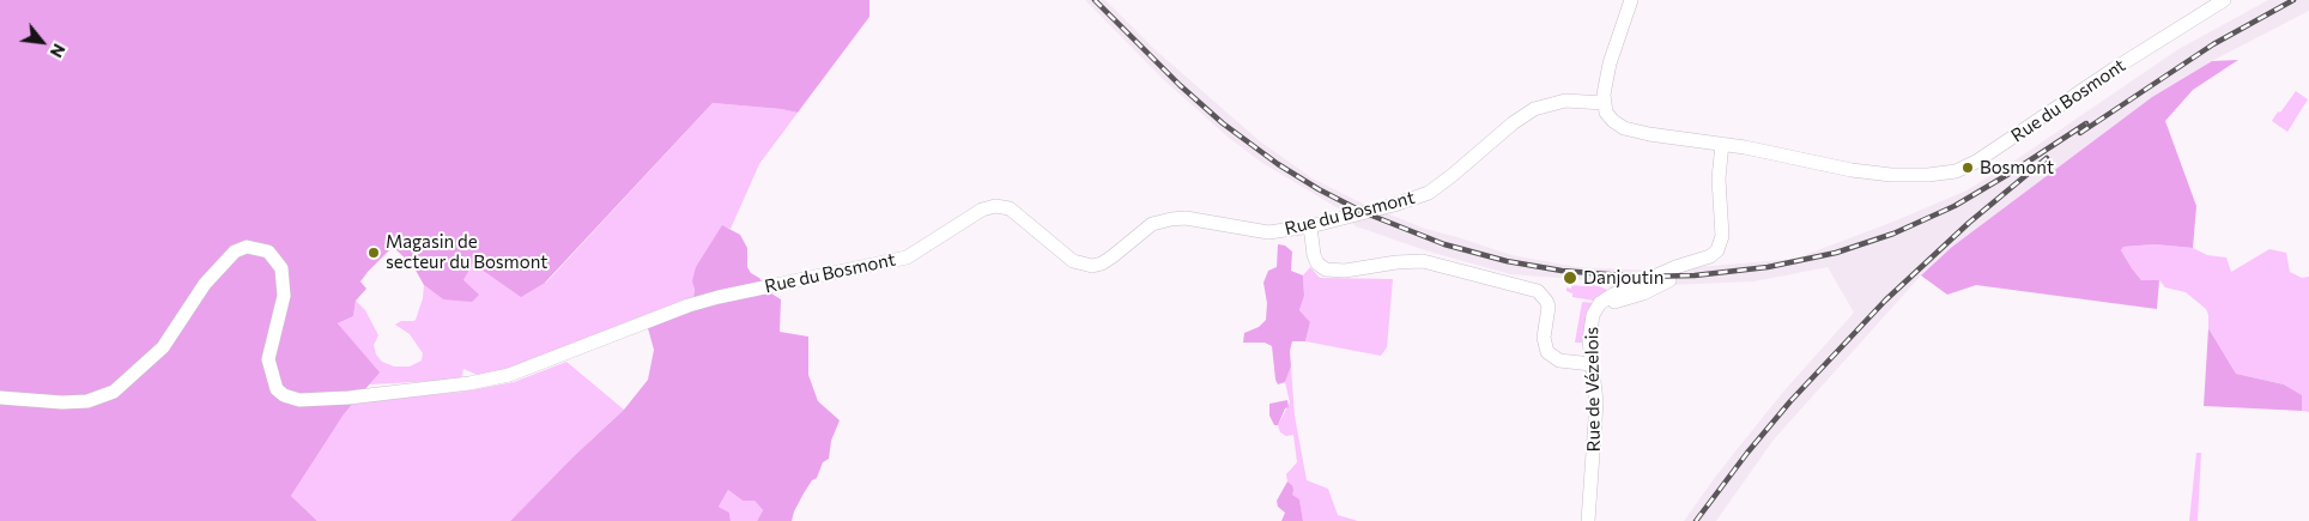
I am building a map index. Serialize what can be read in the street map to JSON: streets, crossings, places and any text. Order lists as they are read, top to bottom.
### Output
{
  "streets": {
    "street": ["Rue du Bosmont", "Rue de Vézelois"]
  },
  "places": ["Bosmont", "Magasin de secteur du Bosmont", "Danjoutin"],
  "north": "bottom right"
}
